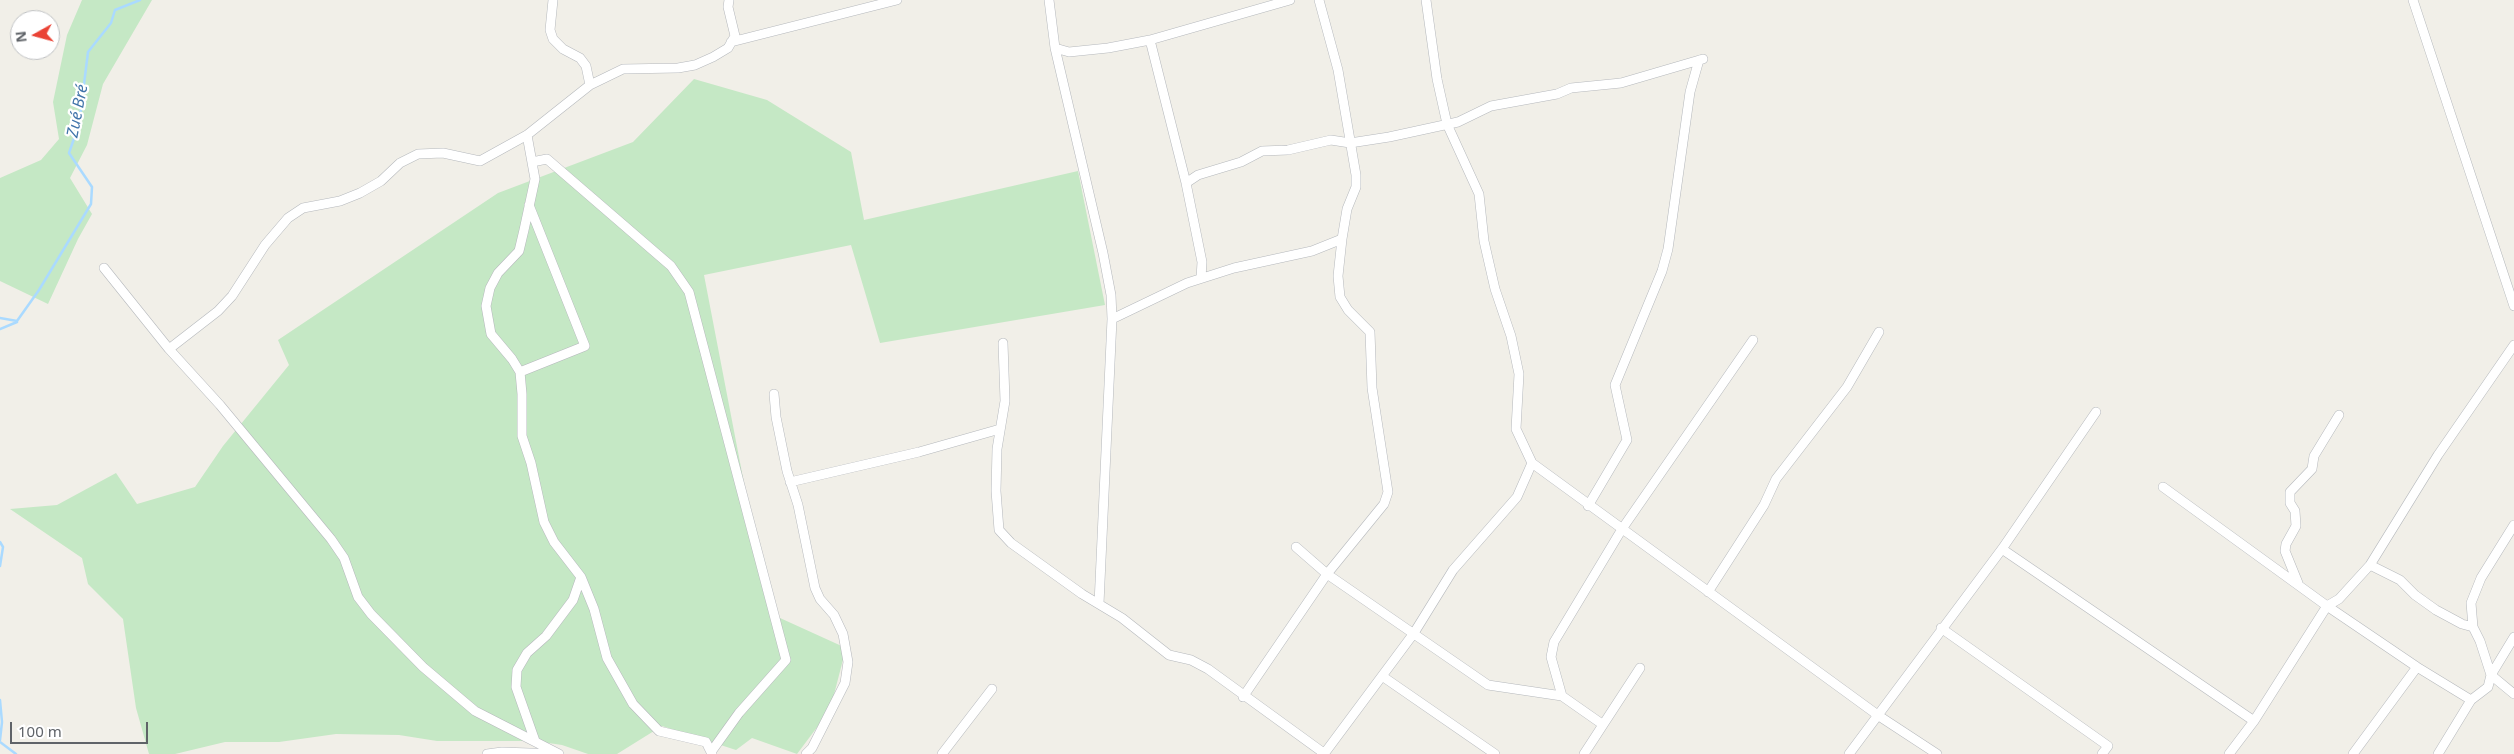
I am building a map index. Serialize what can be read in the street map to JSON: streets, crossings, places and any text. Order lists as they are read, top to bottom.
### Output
{
  "water": ["Zué Bré"],
  "scale_bar": "100 m",
  "north": "left"
}
